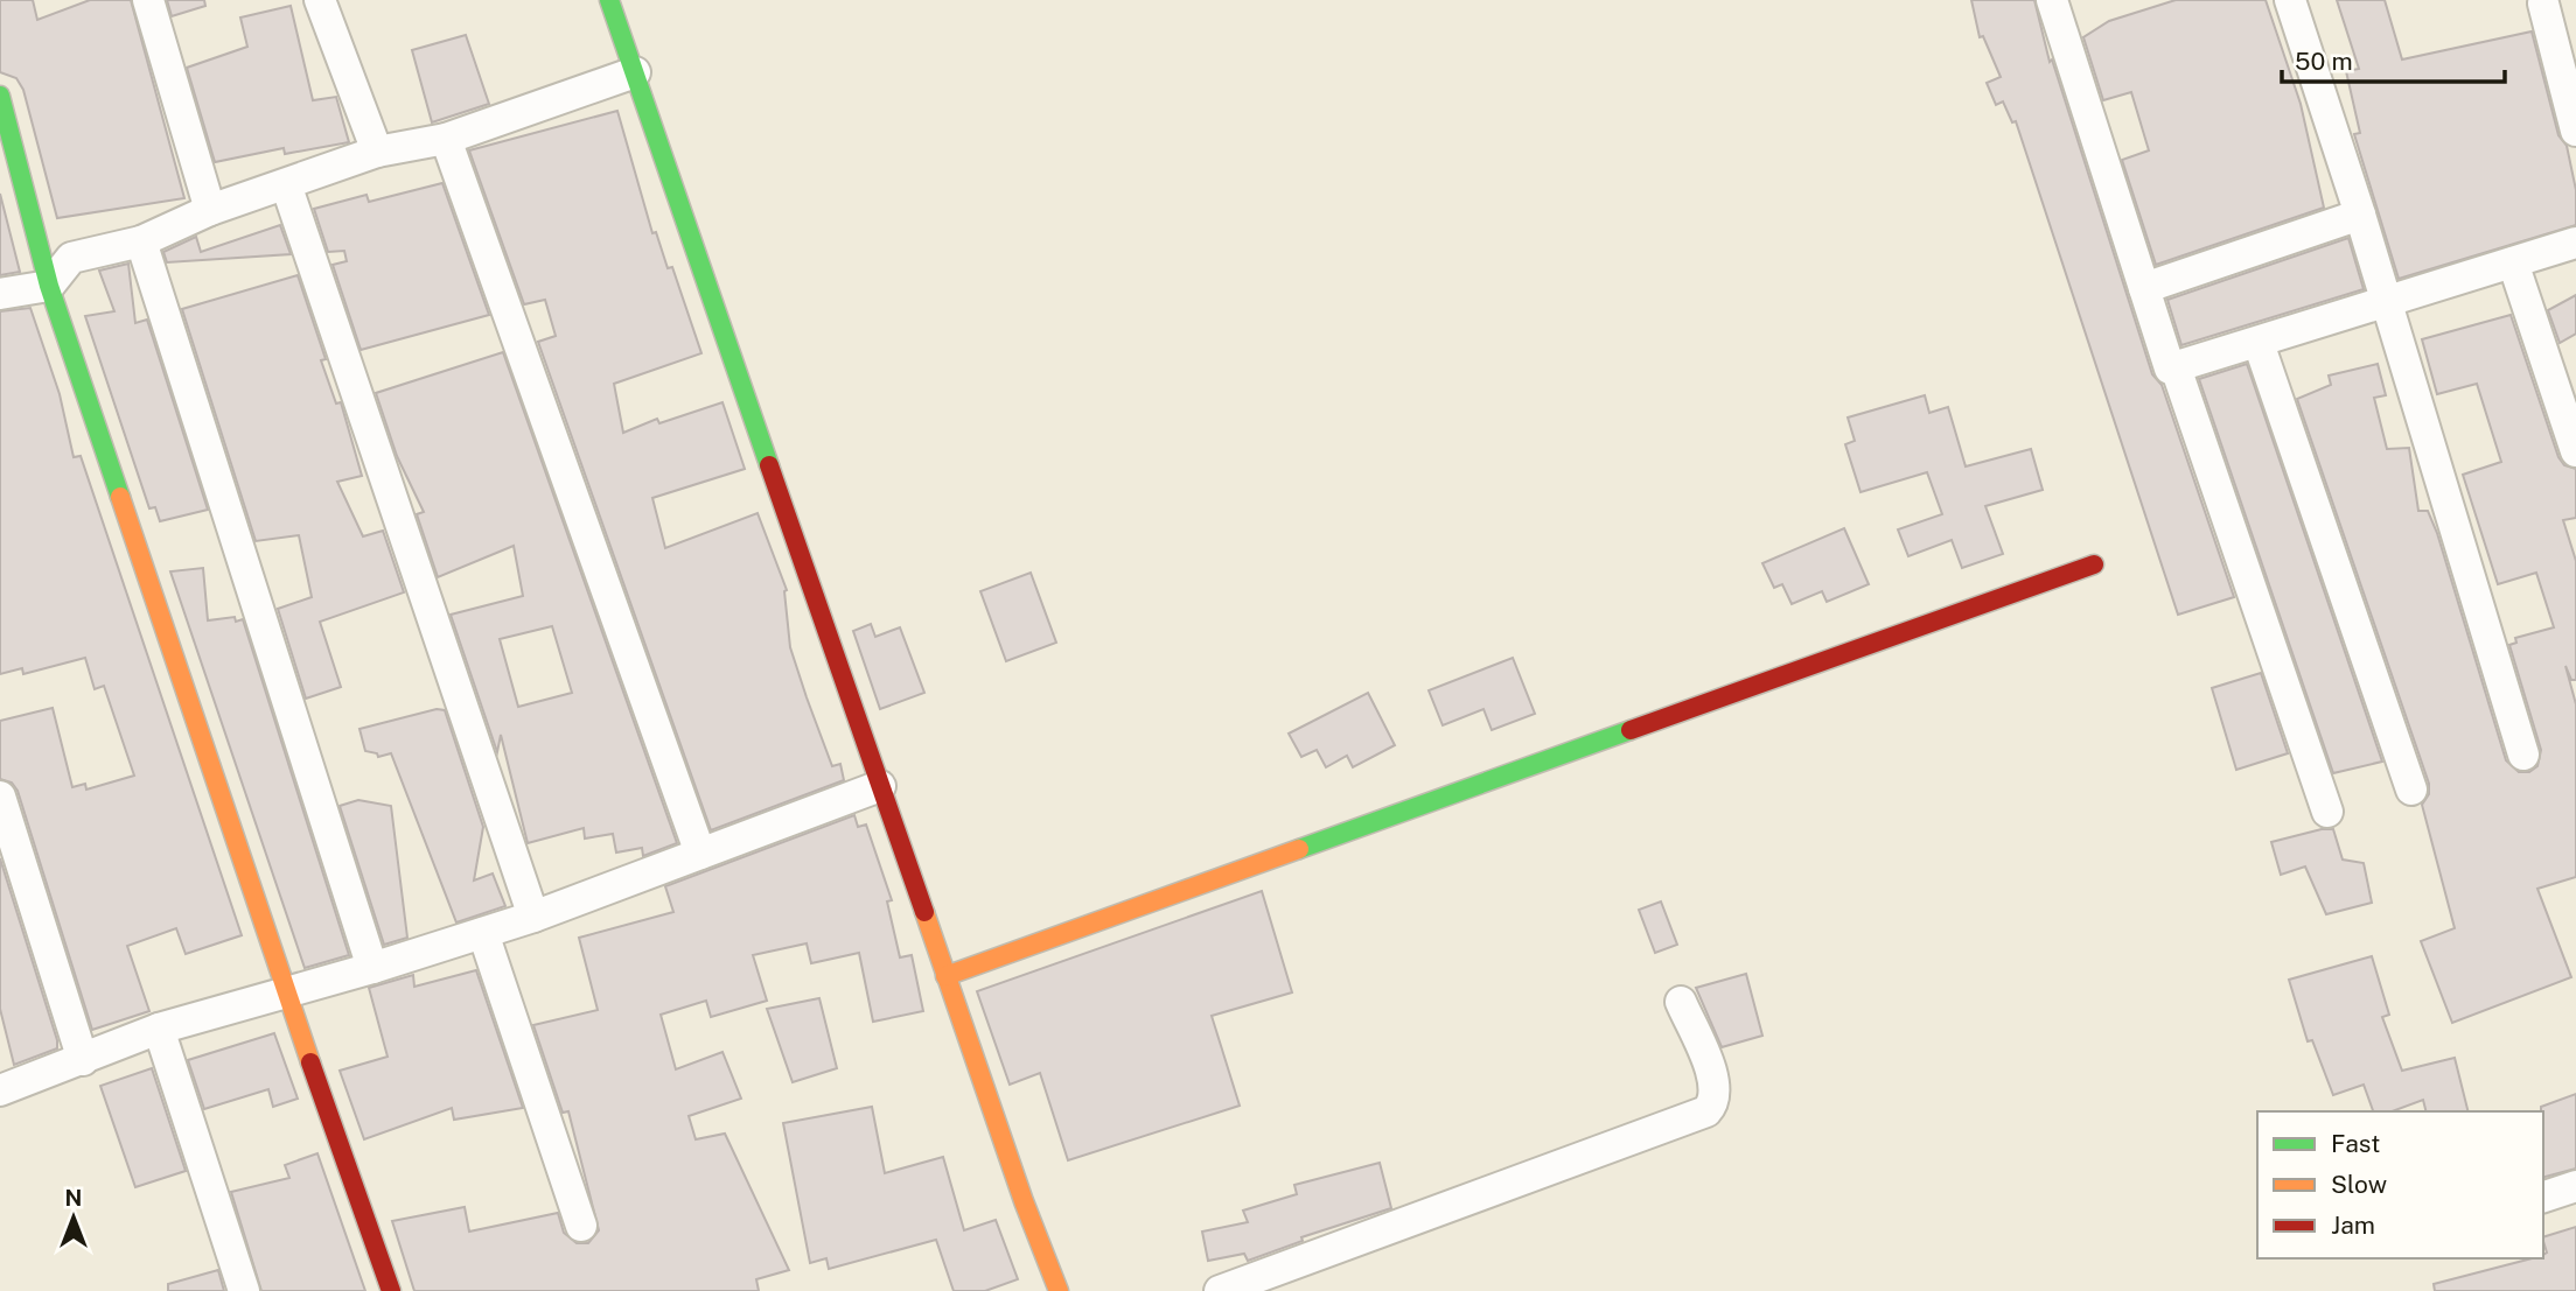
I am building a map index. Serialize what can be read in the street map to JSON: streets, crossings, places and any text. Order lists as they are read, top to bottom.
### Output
{
  "legend": ["Fast", "Slow", "Jam"],
  "scale_bar": "50 m",
  "north": "top"
}
